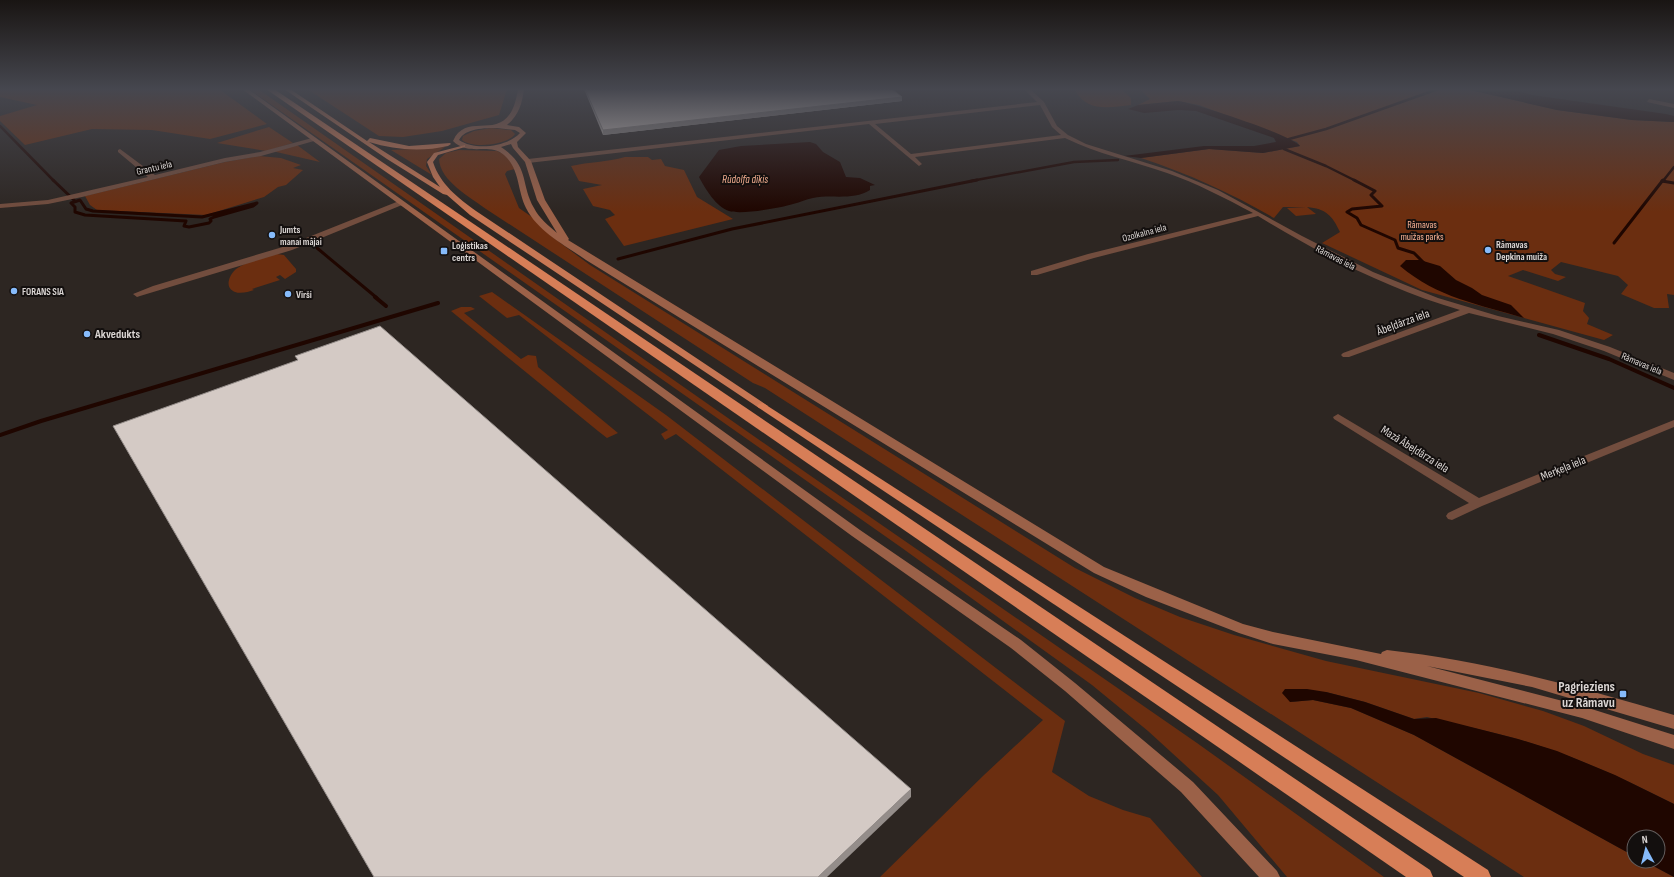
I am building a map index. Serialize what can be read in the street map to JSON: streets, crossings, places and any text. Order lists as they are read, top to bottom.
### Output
{
  "streets": {
    "street": [
      "Grantu iela",
      "Ozolkalna iela",
      "Rāmavas iela",
      "Ābeļdārza iela",
      "Mazā Ābeļdārza iela",
      "Merķeļa iela"
    ]
  },
  "crossings": [
    ["Ozolkalna iela", "Rāmavas iela"],
    ["Rāmavas iela", "Ābeļdārza iela"],
    ["Mazā Ābeļdārza iela", "Merķeļa iela"]
  ],
  "water": ["Rūdolfa dīķis"],
  "parks": ["Rāmavas muižas parks"],
  "places": {
    "other": [
      "Jumts manai mājai",
      "Rāmavas Depkina muiža",
      "FORANS SIA",
      "Virši",
      "Akvedukts"
    ],
    "transit": ["Loģistikas centrs", "Pagrieziens uz Rāmavu"]
  },
  "north": "top"
}
